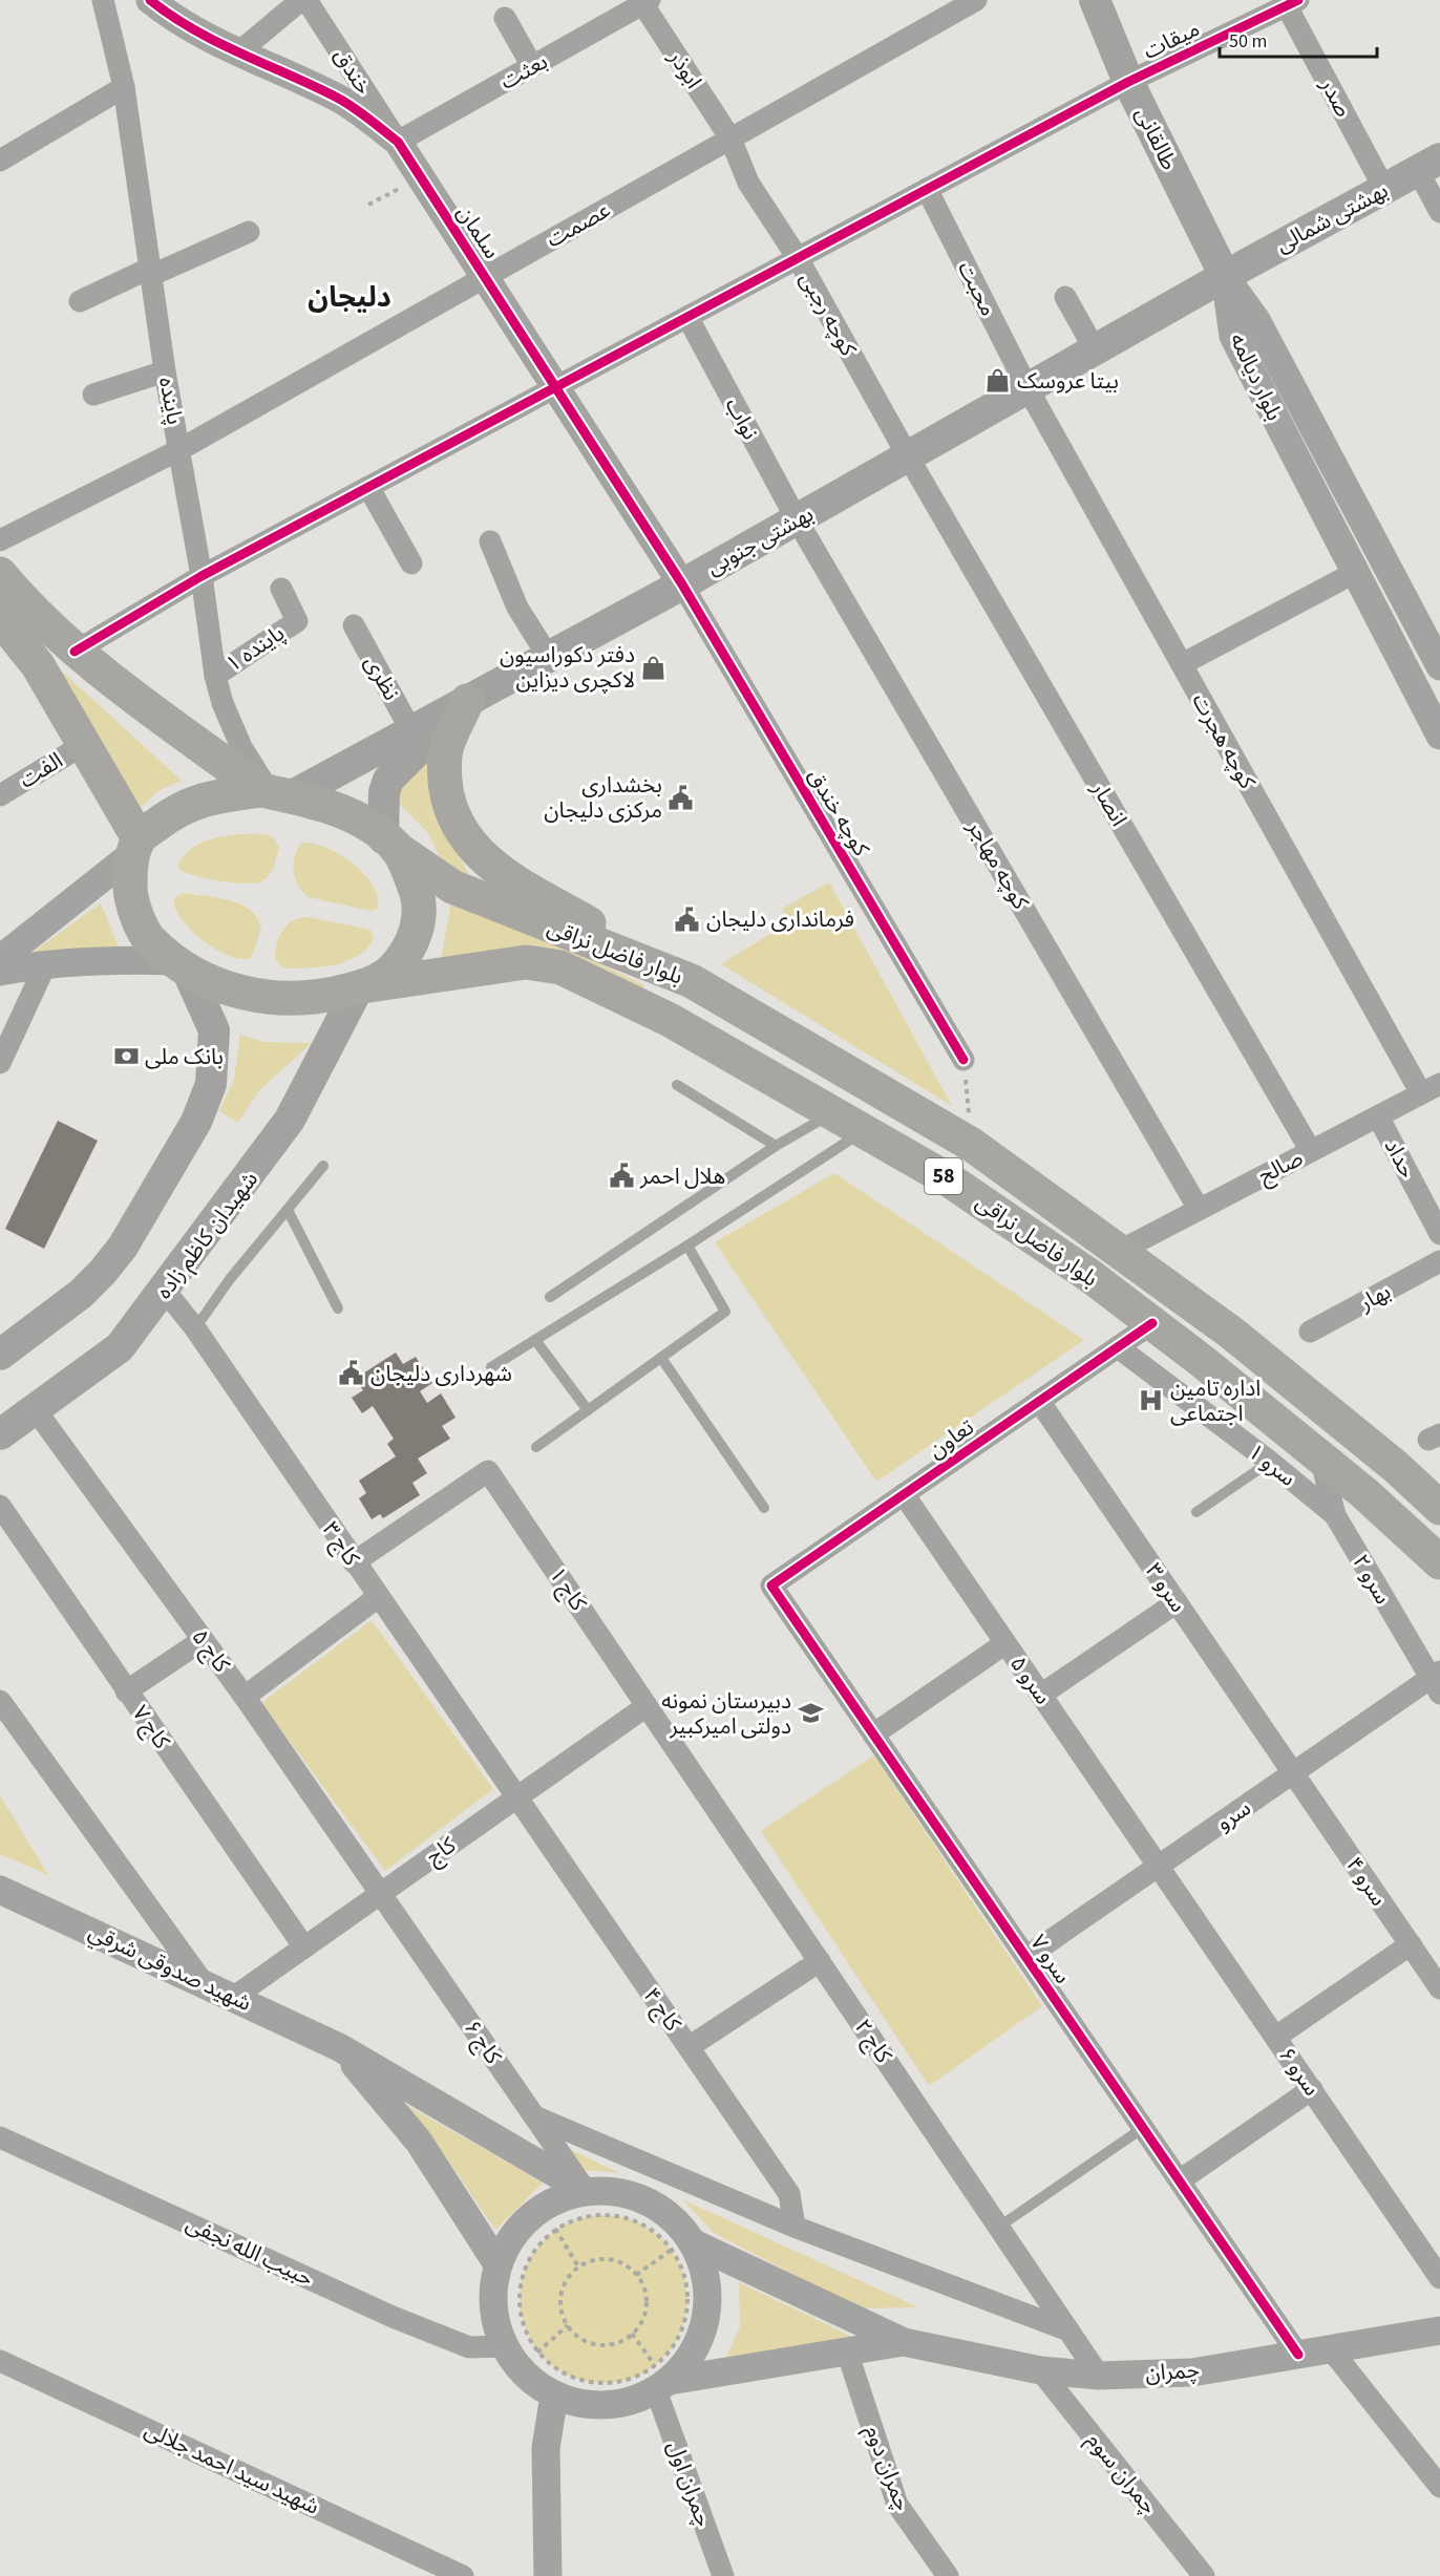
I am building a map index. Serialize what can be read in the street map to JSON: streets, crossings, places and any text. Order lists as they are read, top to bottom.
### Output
{
  "streets": {
    "main road": [
      "طالقانی",
      "بهشتی شمالی",
      "بهشتی جنوبی",
      "بلوار فاضل نراقی",
      "58",
      "شهیدان کاظم زاده"
    ],
    "street": [
      "میقات",
      "ابوذر",
      "خندق",
      "بعثت",
      "صدر",
      "عصمت",
      "سلمان",
      "محبت",
      "کوچه رجبی",
      "بلوار دیالمه",
      "پاینده",
      "نواب",
      "پاینده ۱",
      "نظری",
      "کوچه هجرت",
      "الفت",
      "انصار",
      "کوچه خندق",
      "کوچه مهاجر",
      "حداد",
      "صالح",
      "بهار",
      "تعاون",
      "سرو ۱",
      "کاج ۳",
      "سرو ۲",
      "سرو ۳",
      "کاج ۱",
      "کاج ۵",
      "سرو ۵",
      "کاج ۷",
      "سرو",
      "کاج",
      "سرو ۴",
      "سرو ۷",
      "شهید صدوقی شرقي",
      "کاج ۴",
      "کاج ۲",
      "کاج ۶",
      "سرو ۶",
      "حبیب الله نجفی",
      "چمران",
      "شهید سید احمد جلالی",
      "چمران دوم",
      "چمران سوم",
      "چمران اول"
    ]
  },
  "crossings": [
    ["میقات", "صدر"],
    ["میقات", "طالقانی"],
    ["میقات", "سلمان"],
    ["میقات", "محبت"],
    ["میقات", "کوچه رجبی"],
    ["میقات", "پاینده"],
    ["میقات", "نواب"],
    ["ابوذر", "بعثت"],
    ["ابوذر", "عصمت"],
    ["ابوذر", "کوچه رجبی"],
    ["خندق", "بعثت"],
    ["خندق", "سلمان"],
    ["بعثت", "سلمان"],
    ["صدر", "بهشتی شمالی"],
    ["طالقانی", "بهشتی شمالی"],
    ["طالقانی", "بلوار دیالمه"],
    ["طالقانی", "بهشتی جنوبی"],
    ["بهشتی شمالی", "بلوار دیالمه"],
    ["بهشتی شمالی", "بهشتی جنوبی"],
    ["عصمت", "سلمان"],
    ["عصمت", "کوچه رجبی"],
    ["عصمت", "پاینده"],
    ["سلمان", "بهشتی جنوبی"],
    ["سلمان", "کوچه خندق"],
    ["محبت", "بهشتی جنوبی"],
    ["محبت", "کوچه هجرت"],
    ["کوچه رجبی", "بهشتی جنوبی"],
    ["کوچه رجبی", "انصار"],
    ["بلوار دیالمه", "بهشتی جنوبی"],
    ["پاینده", "بهشتی جنوبی"],
    ["پاینده", "پاینده ۱"],
    ["پاینده", "بلوار فاضل نراقی"],
    ["نواب", "بهشتی جنوبی"],
    ["نواب", "کوچه مهاجر"],
    ["بهشتی جنوبی", "نظری"],
    ["بهشتی جنوبی", "کوچه هجرت"],
    ["بهشتی جنوبی", "انصار"],
    ["بهشتی جنوبی", "کوچه خندق"],
    ["بهشتی جنوبی", "کوچه مهاجر"],
    ["بهشتی جنوبی", "بلوار فاضل نراقی"],
    ["کوچه هجرت", "صالح"],
    ["انصار", "صالح"],
    ["کوچه مهاجر", "صالح"],
    ["بلوار فاضل نراقی", "صالح"],
    ["بلوار فاضل نراقی", "شهیدان کاظم زاده"],
    ["بلوار فاضل نراقی", "تعاون"],
    ["بلوار فاضل نراقی", "سرو ۲"],
    ["حداد", "صالح"],
    ["شهیدان کاظم زاده", "کاج ۳"],
    ["شهیدان کاظم زاده", "کاج ۵"],
    ["تعاون", "سرو ۱"],
    ["تعاون", "سرو ۳"],
    ["تعاون", "سرو ۵"],
    ["تعاون", "سرو ۷"],
    ["سرو ۱", "سرو ۲"],
    ["کاج ۳", "کاج ۱"],
    ["کاج ۳", "کاج"],
    ["کاج ۳", "کاج ۴"],
    ["سرو ۲", "سرو"],
    ["سرو ۳", "سرو"],
    ["سرو ۳", "سرو ۴"],
    ["کاج ۱", "کاج"],
    ["کاج ۱", "کاج ۲"],
    ["کاج ۵", "کاج"],
    ["کاج ۵", "کاج ۶"],
    ["سرو ۵", "سرو"],
    ["سرو ۵", "سرو ۶"],
    ["کاج ۷", "کاج"],
    ["سرو", "سرو ۴"],
    ["سرو", "سرو ۷"],
    ["سرو", "سرو ۶"],
    ["کاج", "شهید صدوقی شرقي"],
    ["کاج", "کاج ۴"],
    ["کاج", "کاج ۲"],
    ["کاج", "کاج ۶"],
    ["سرو ۷", "چمران"],
    ["شهید صدوقی شرقي", "کاج ۶"],
    ["کاج ۲", "چمران"],
    ["چمران", "چمران سوم"]
  ],
  "districts": ["دلیجان"],
  "places": {
    "shop": ["بیتا عروسک", "دفتر دکوراسیون لاکچری دیزاین"],
    "public building": [
      "بخشداری مرکزی دلیجان",
      "فرمانداری دلیجان",
      "هلال احمر",
      "شهرداری دلیجان"
    ],
    "bank": ["بانک ملی"],
    "hospital": ["اداره تامین اجتماعی"],
    "school or university": ["دبیرستان نمونه دولتی امیرکبیر"]
  },
  "scale_bar": "50 m"
}
